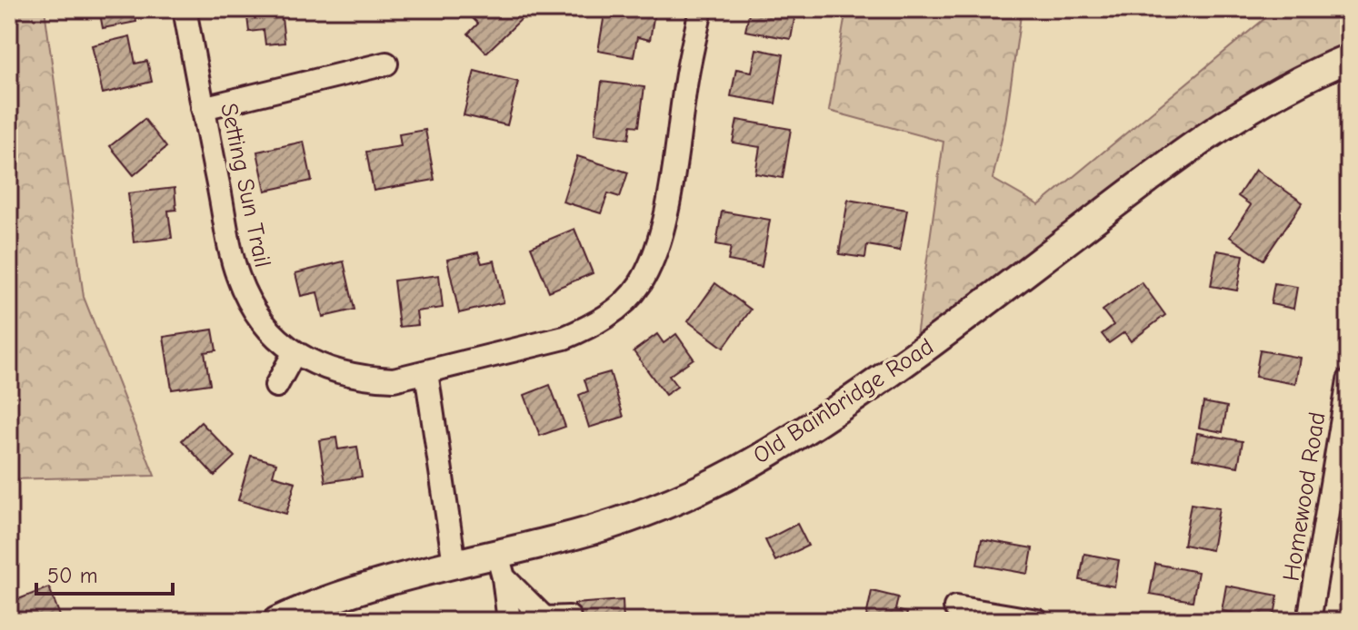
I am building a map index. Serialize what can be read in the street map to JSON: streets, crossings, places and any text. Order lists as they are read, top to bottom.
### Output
{
  "streets": {
    "main road": ["Old Bainbridge Road"],
    "street": ["Setting Sun Trail", "Homewood Road"]
  },
  "scale_bar": "50 m"
}
